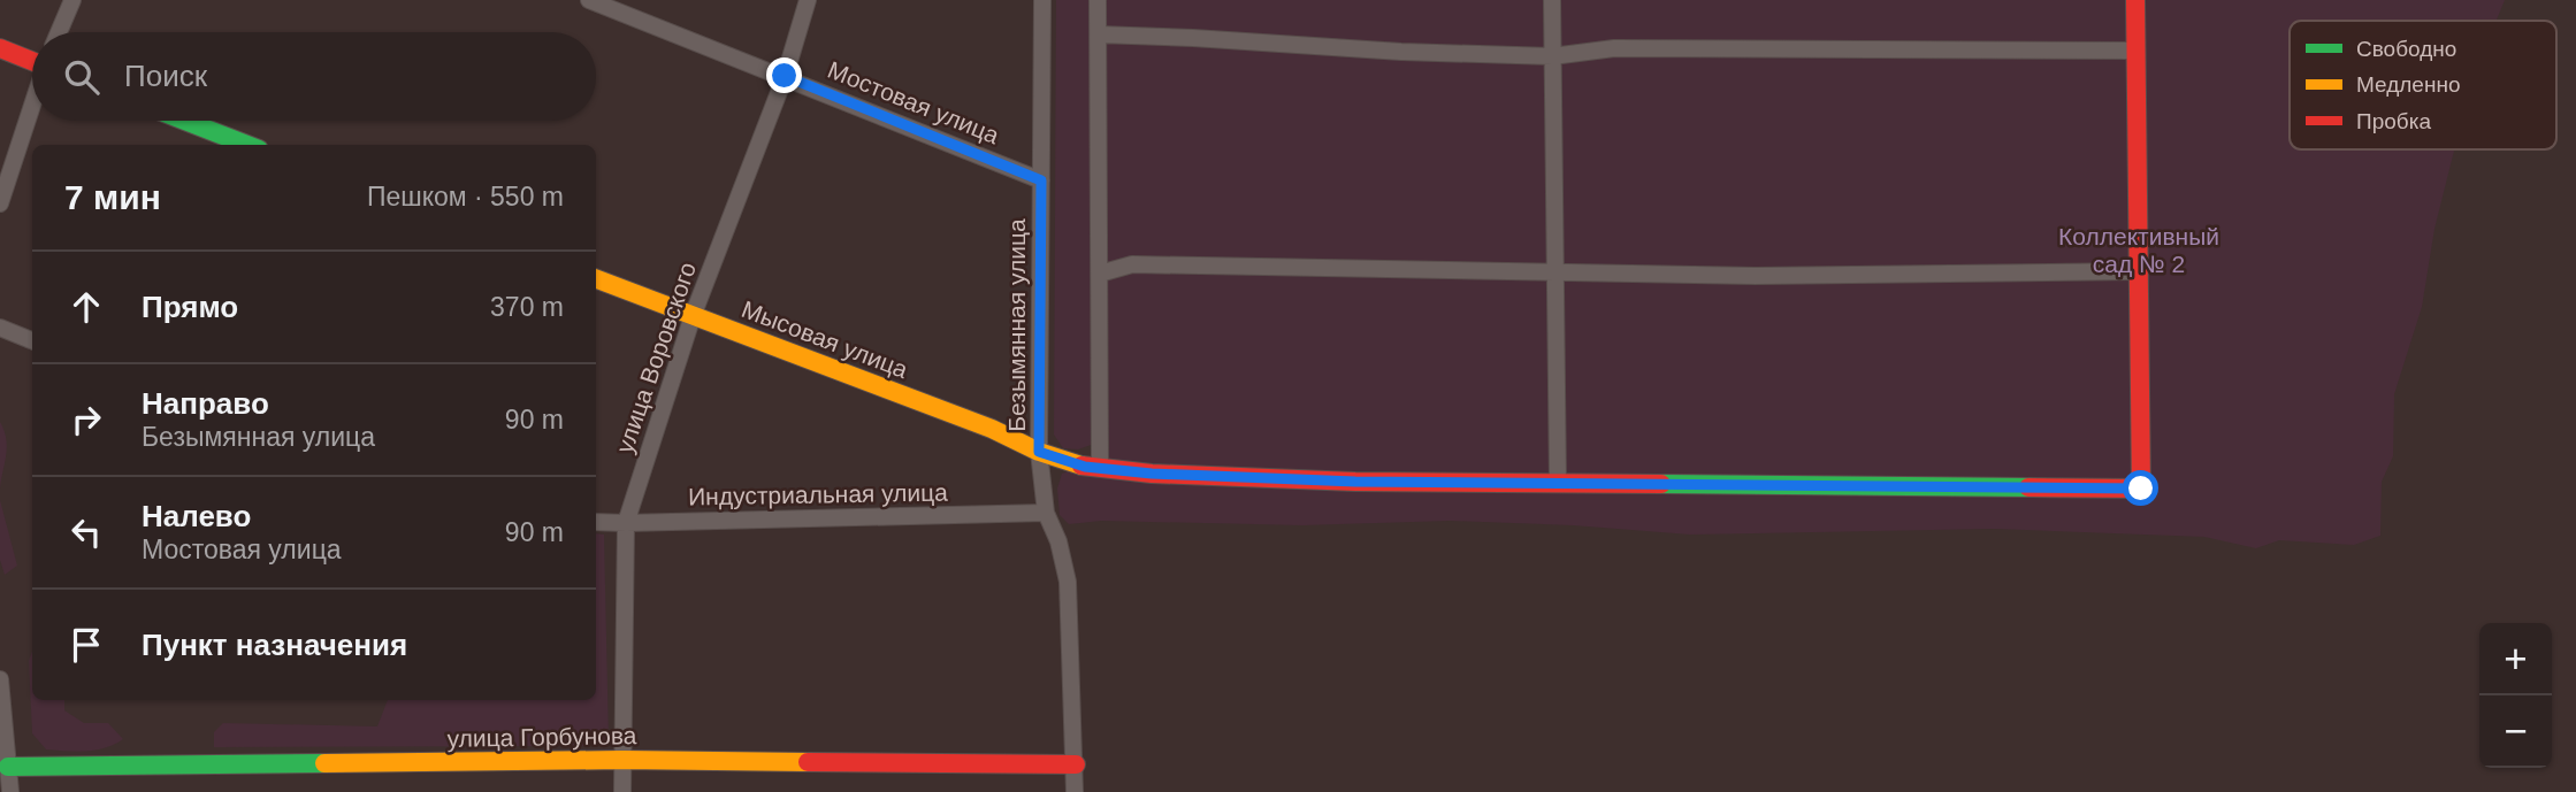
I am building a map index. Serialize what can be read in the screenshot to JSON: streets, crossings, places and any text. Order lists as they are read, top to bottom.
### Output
{
  "streets": {
    "street": [
      "Мостовая улица",
      "Безымянная улица",
      "Мысовая улица",
      "улица Воровского",
      "Индустриальная улица",
      "улица Горбунова"
    ]
  },
  "crossings": [
    ["Мостовая улица", "Безымянная улица"],
    ["Мостовая улица", "улица Воровского"],
    ["Безымянная улица", "Мысовая улица"],
    ["Безымянная улица", "Индустриальная улица"],
    ["Безымянная улица", "улица Горбунова"],
    ["Мысовая улица", "улица Воровского"],
    ["улица Воровского", "Индустриальная улица"],
    ["улица Воровского", "улица Горбунова"]
  ],
  "parks": ["Коллективный сад № 2"],
  "legend": ["Свободно", "Медленно", "Пробка"],
  "page": {
    "search": "Поиск",
    "heading": ["7 мин", "Пешком · 550 m"],
    "list": [
      ["Прямо", "370 m"],
      ["Направо", "Безымянная улица", "90 m"],
      ["Налево", "Мостовая улица", "90 m"],
      "Пункт назначения"
    ],
    "map_buttons": ["+", "−"]
  }
}
